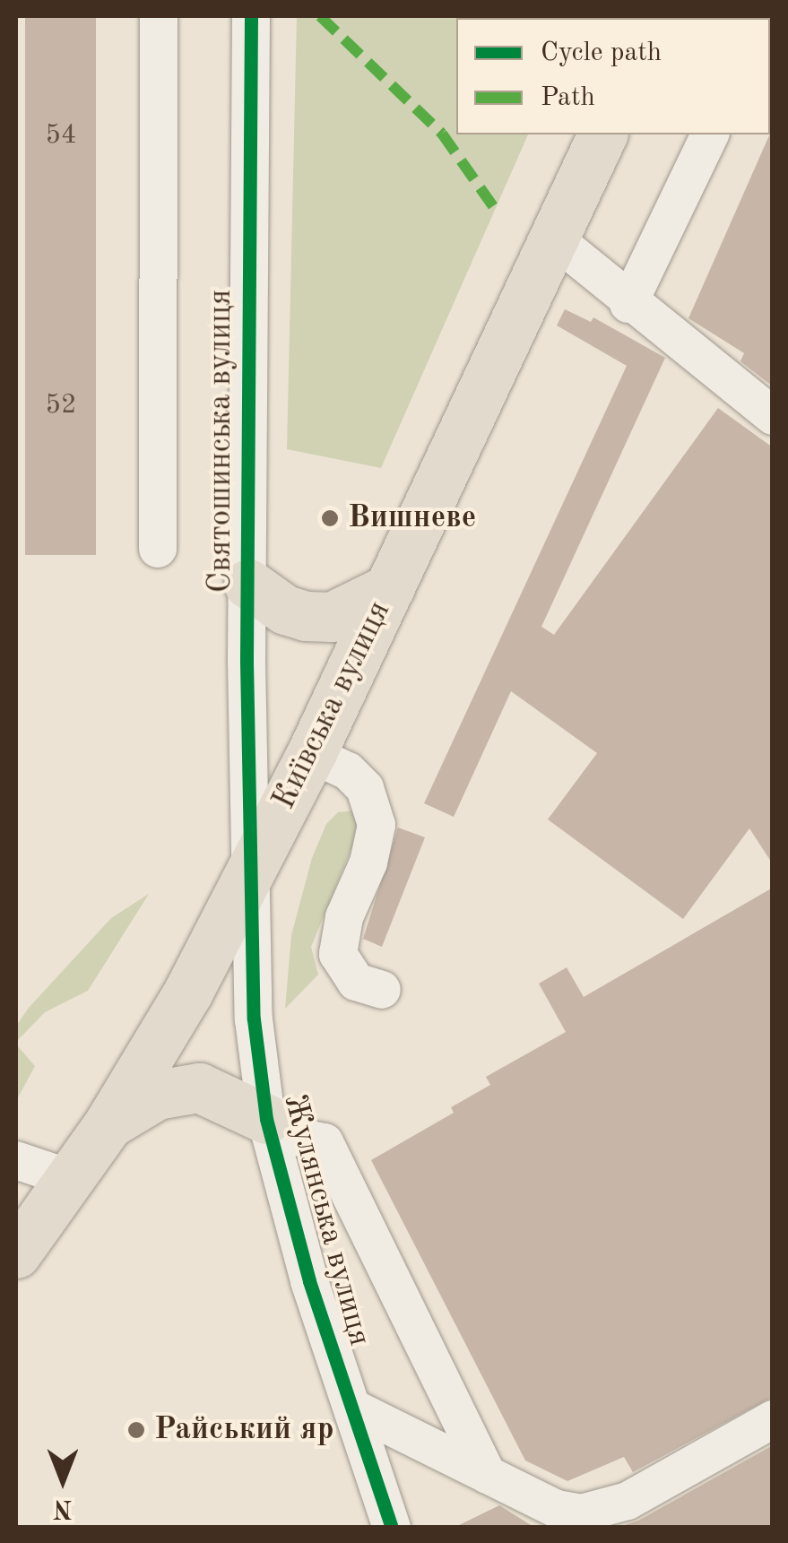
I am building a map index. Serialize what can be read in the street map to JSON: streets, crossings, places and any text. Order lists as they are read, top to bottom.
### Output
{
  "streets": {
    "main road": ["Київська вулиця"],
    "street": ["Святошинська вулиця", "Жулянська вулиця"]
  },
  "crossings": [
    ["Святошинська вулиця", "Київська вулиця"],
    ["Святошинська вулиця", "Жулянська вулиця"],
    ["Київська вулиця", "Жулянська вулиця"]
  ],
  "places": ["Вишневе", "Райський яр"],
  "house_numbers": ["54", "52"],
  "legend": ["Cycle path", "Path"],
  "north": "bottom"
}
